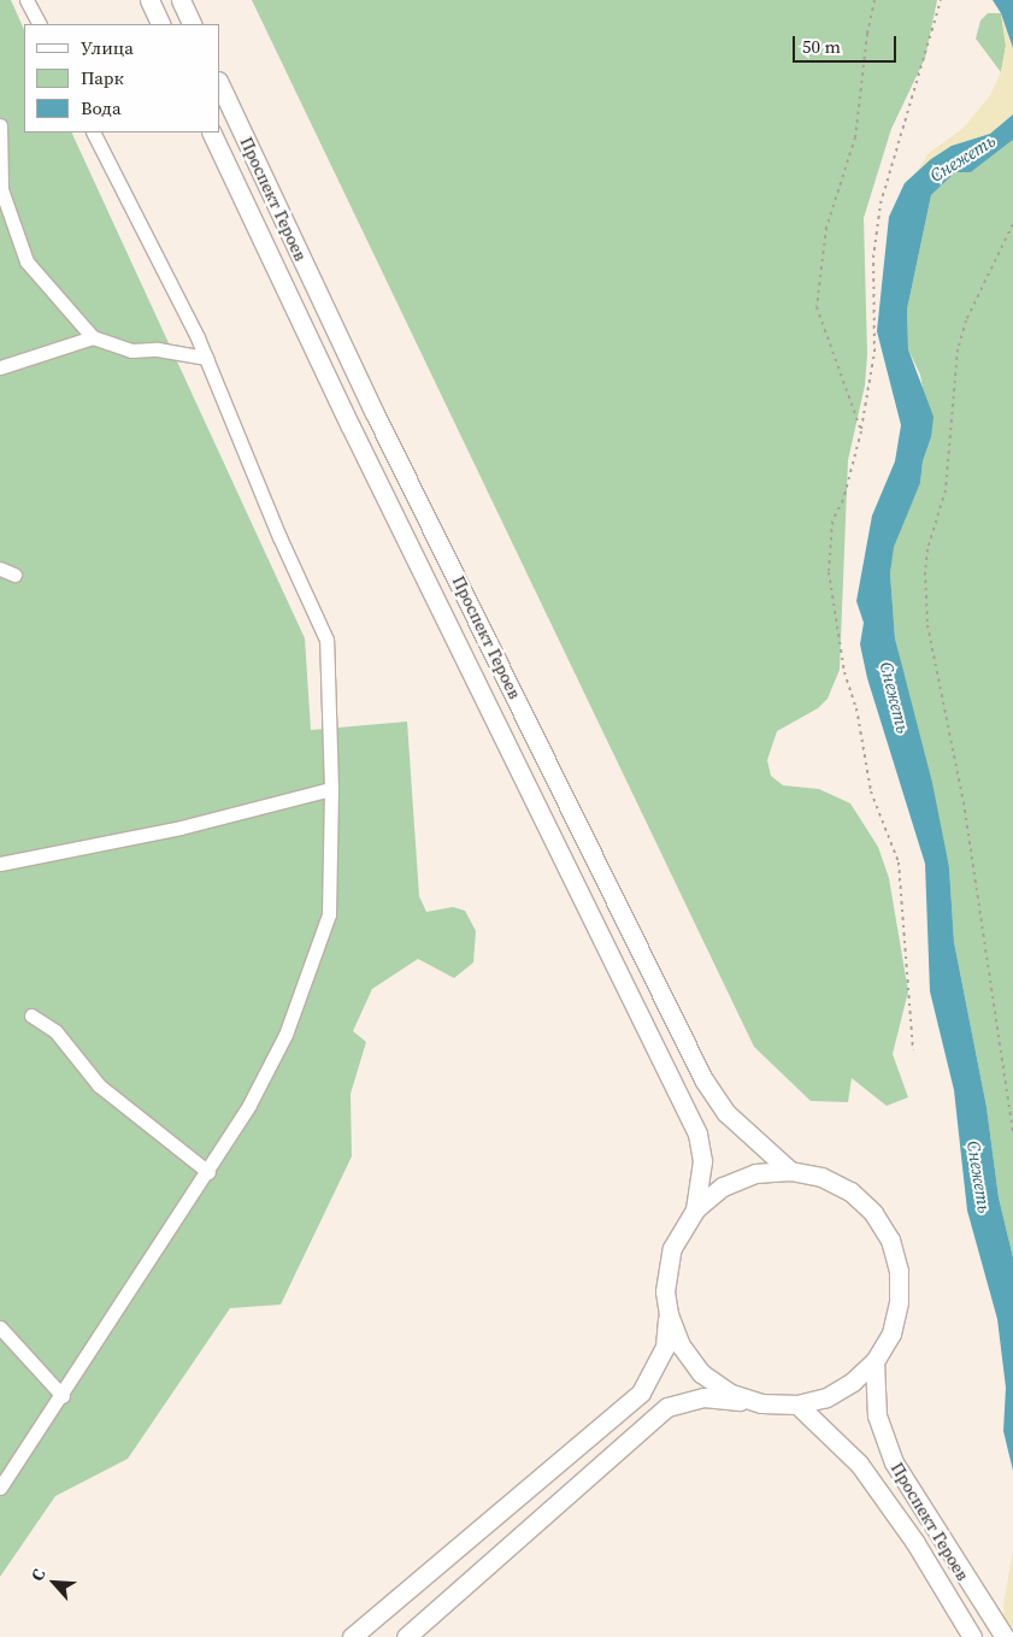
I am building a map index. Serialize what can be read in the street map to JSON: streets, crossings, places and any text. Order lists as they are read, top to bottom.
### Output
{
  "streets": {
    "main road": ["Проспект Героев"]
  },
  "water": ["Снежеть"],
  "legend": ["Улица", "Парк", "Вода"],
  "scale_bar": "50 m",
  "north": "top left"
}
